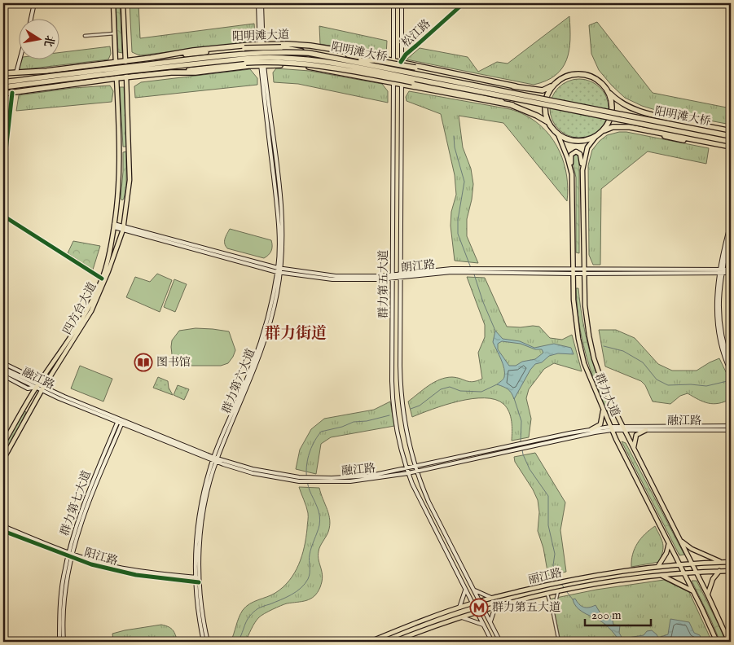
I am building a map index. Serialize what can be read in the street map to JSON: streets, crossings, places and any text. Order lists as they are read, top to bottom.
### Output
{
  "streets": {
    "highway": ["阳明滩大道", "阳明滩大桥"],
    "main road": [
      "朗江路",
      "群力第五大道",
      "四方台大道",
      "融江路",
      "群力第六大道",
      "群力大道",
      "群力第七大道",
      "阳江路",
      "丽江路"
    ],
    "street": ["松江路"]
  },
  "crossings": [
    ["松江路", "阳明滩大道"],
    ["松江路", "群力第五大道"],
    ["阳明滩大道", "群力第五大道"],
    ["阳明滩大道", "四方台大道"],
    ["阳明滩大道", "群力第六大道"],
    ["朗江路", "群力第五大道"],
    ["朗江路", "四方台大道"],
    ["朗江路", "群力第六大道"],
    ["朗江路", "群力大道"],
    ["群力第五大道", "融江路"],
    ["群力第五大道", "丽江路"],
    ["四方台大道", "融江路"],
    ["融江路", "群力第六大道"],
    ["融江路", "群力大道"],
    ["融江路", "群力第七大道"],
    ["群力第六大道", "阳江路"],
    ["群力大道", "丽江路"],
    ["群力第七大道", "阳江路"]
  ],
  "districts": ["群力街道"],
  "places": {
    "library": ["图书馆"],
    "metro station": ["群力第五大道"]
  },
  "scale_bar": "200 m",
  "north": "right"
}
